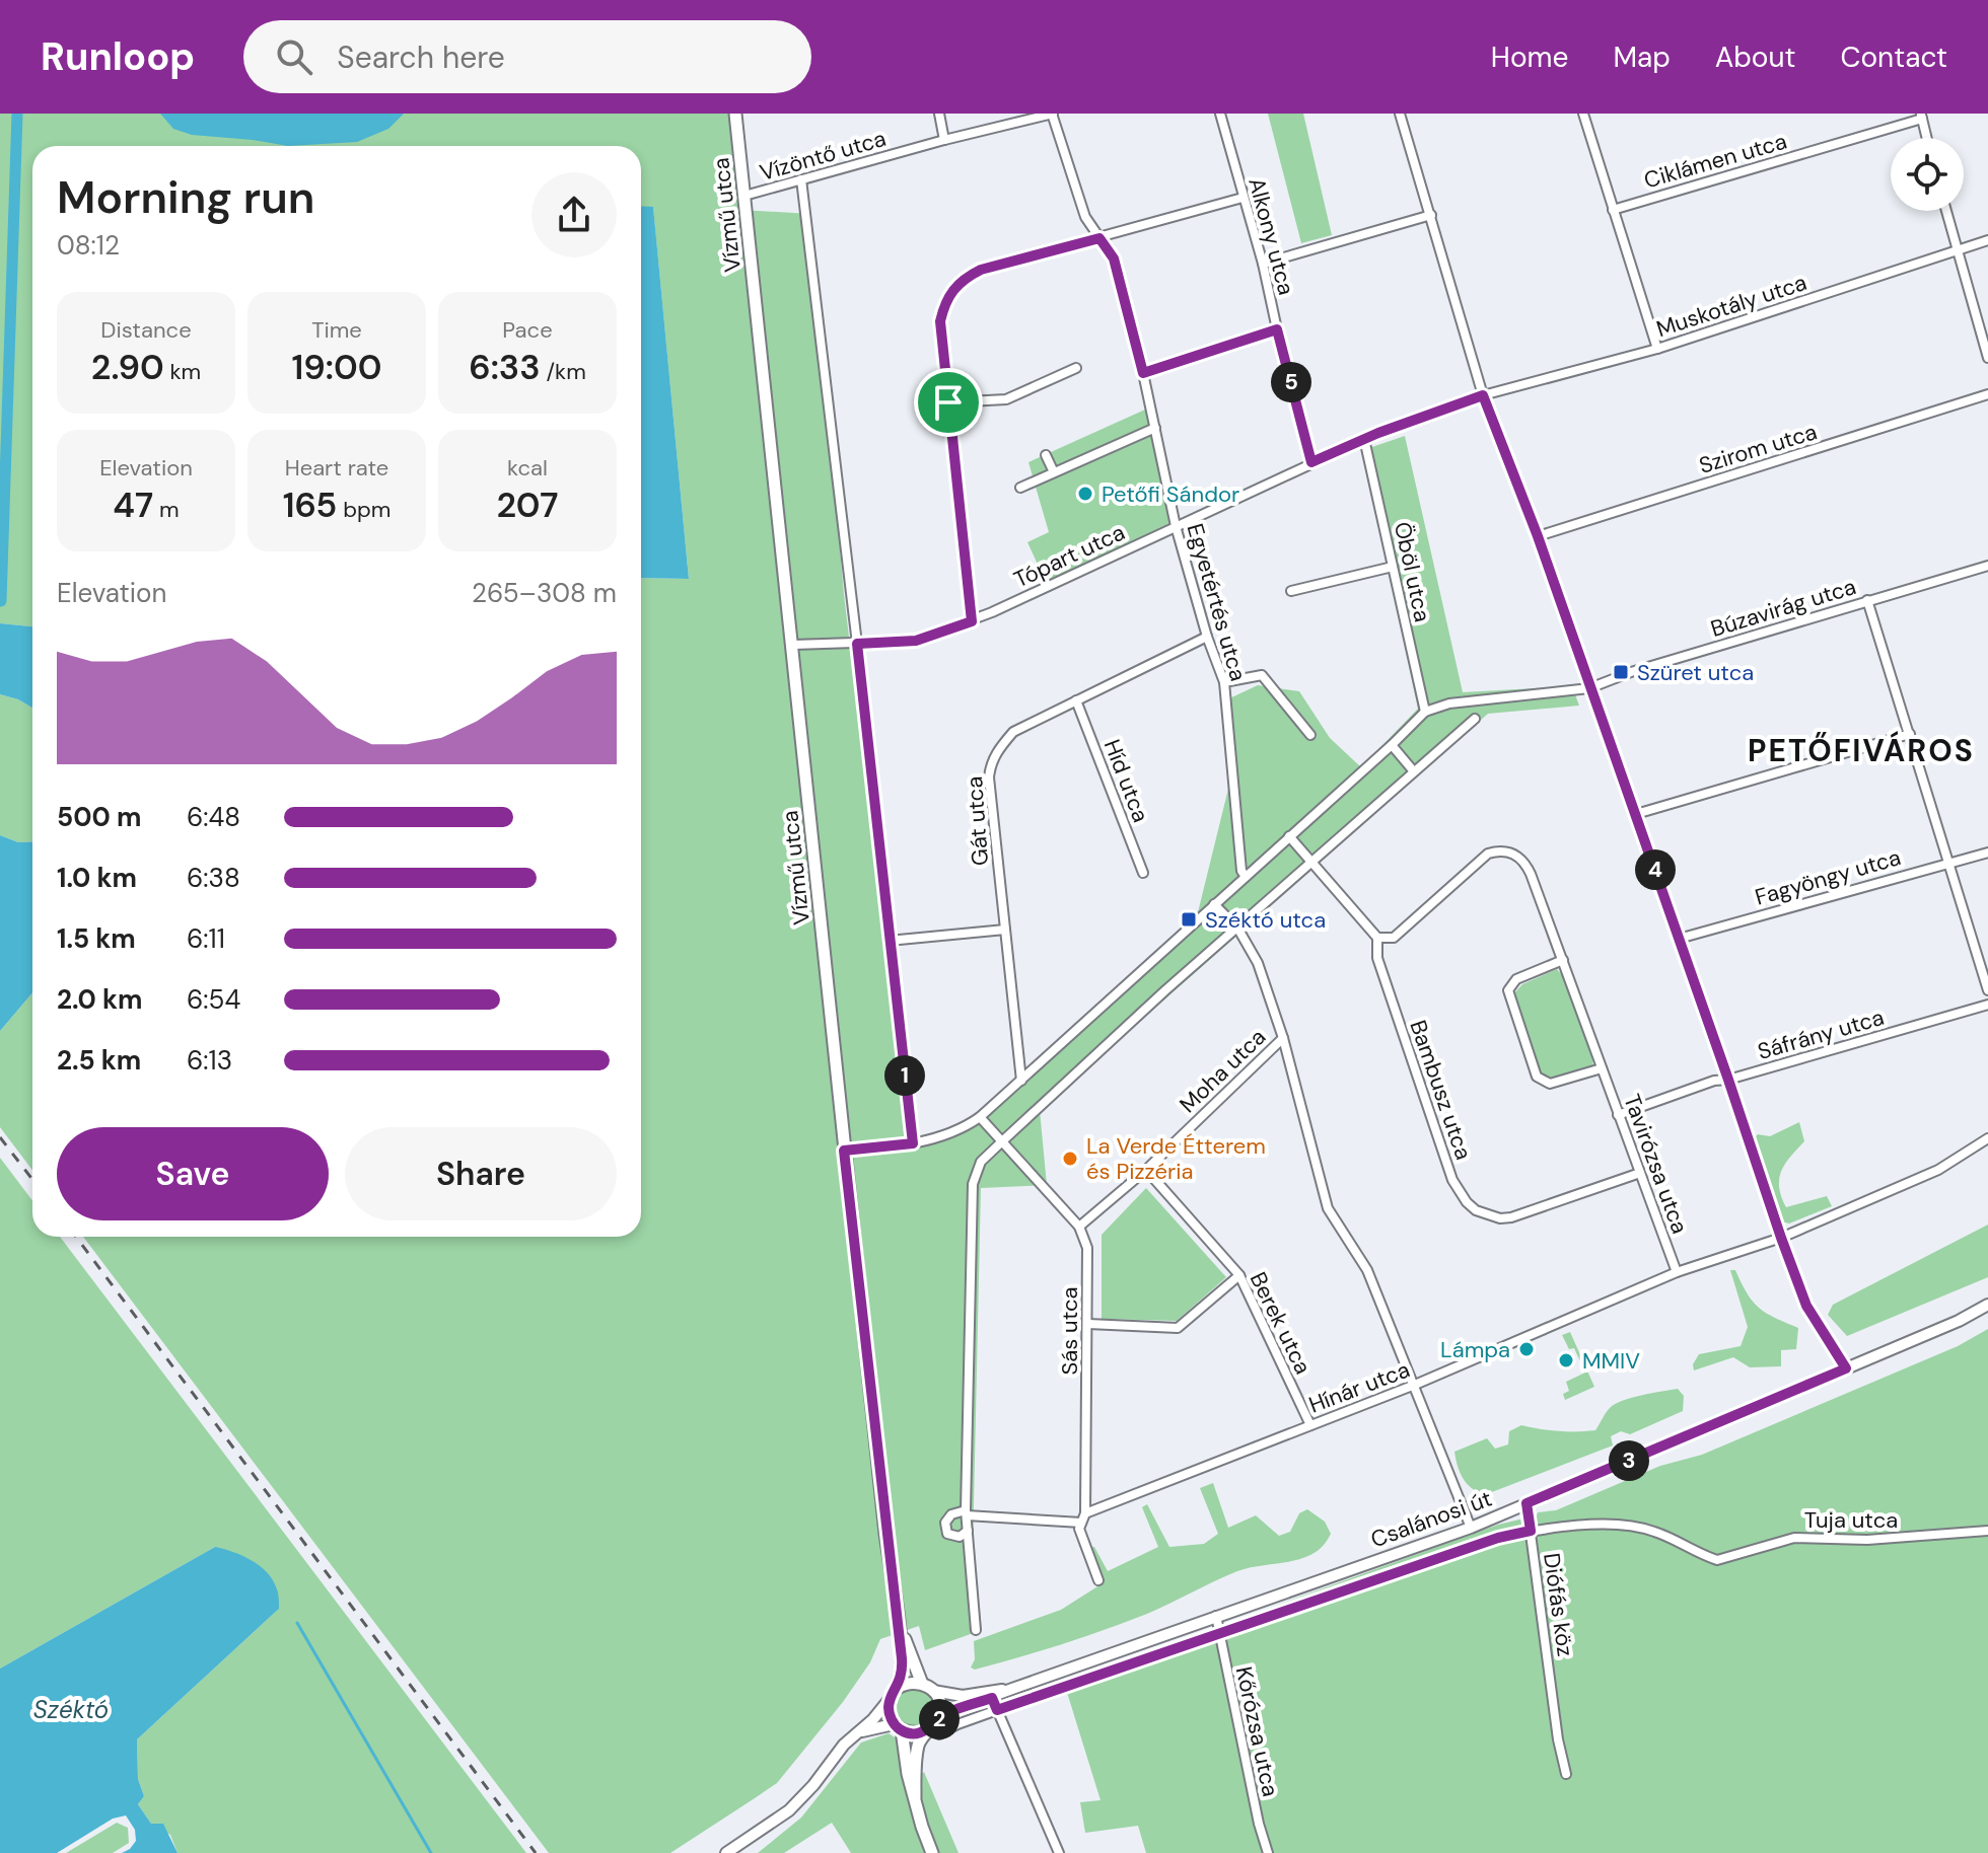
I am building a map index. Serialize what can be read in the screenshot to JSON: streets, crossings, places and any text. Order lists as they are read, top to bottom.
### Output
{
  "streets": {
    "main road": ["Vízmű utca"],
    "street": [
      "Vízöntő utca",
      "Ciklámen utca",
      "Alkony utca",
      "Muskotály utca",
      "Szirom utca",
      "Tópart utca",
      "Öböl utca",
      "Egyetértés utca",
      "Búzavirág utca",
      "Híd utca",
      "Gát utca",
      "Fagyöngy utca",
      "Sáfrány utca",
      "Moha utca",
      "Bambusz utca",
      "Tavirózsa utca",
      "Berek utca",
      "Sás utca",
      "Hínár utca",
      "Csalánosi út",
      "Tuja utca",
      "Diófás köz",
      "Kőrózsa utca"
    ]
  },
  "crossings": [
    ["Vízöntő utca", "Vízmű utca"],
    ["Vízöntő utca", "Egyetértés utca"],
    ["Vízmű utca", "Tópart utca"],
    ["Alkony utca", "Tópart utca"],
    ["Muskotály utca", "Tópart utca"],
    ["Tópart utca", "Öböl utca"],
    ["Tópart utca", "Egyetértés utca"],
    ["Egyetértés utca", "Gát utca"],
    ["Híd utca", "Gát utca"],
    ["Sáfrány utca", "Tavirózsa utca"],
    ["Moha utca", "Berek utca"],
    ["Moha utca", "Sás utca"],
    ["Bambusz utca", "Tavirózsa utca"],
    ["Tavirózsa utca", "Hínár utca"],
    ["Berek utca", "Hínár utca"],
    ["Sás utca", "Hínár utca"],
    ["Csalánosi út", "Tuja utca"],
    ["Csalánosi út", "Diófás köz"],
    ["Csalánosi út", "Kőrózsa utca"],
    ["Tuja utca", "Diófás köz"],
    ["Tuja utca", "Kőrózsa utca"]
  ],
  "districts": ["PETŐFIVÁROS"],
  "water": ["Széktó"],
  "places": {
    "other": [
      "Petőfi Sándor",
      "La Verde Étterem és Pizzéria",
      "Lámpa",
      "MMIV"
    ],
    "transit": ["Szüret utca", "Széktó utca"]
  },
  "page": {
    "header": "Runloop",
    "search": "Search here",
    "nav": [
      "Home",
      "Map",
      "About",
      "Contact"
    ],
    "heading": ["Morning run", "08:12"],
    "stats": [
      ["Distance", "2.90 km"],
      ["Time", "19:00"],
      ["Pace", "6:33 /km"],
      ["Elevation", "47 m"],
      ["Heart rate", "165 bpm"],
      ["kcal", "207"]
    ],
    "pins": [
      "5",
      "4",
      "1",
      "3",
      "2"
    ],
    "chart": ["Elevation", "265–308 m"],
    "list": [
      {
        "name": "500 m",
        "note": "6:48"
      },
      {
        "name": "1.0 km",
        "note": "6:38"
      },
      {
        "name": "1.5 km",
        "note": "6:11"
      },
      {
        "name": "2.0 km",
        "note": "6:54"
      },
      {
        "name": "2.5 km",
        "note": "6:13"
      }
    ],
    "buttons": ["Save", "Share"]
  }
}
